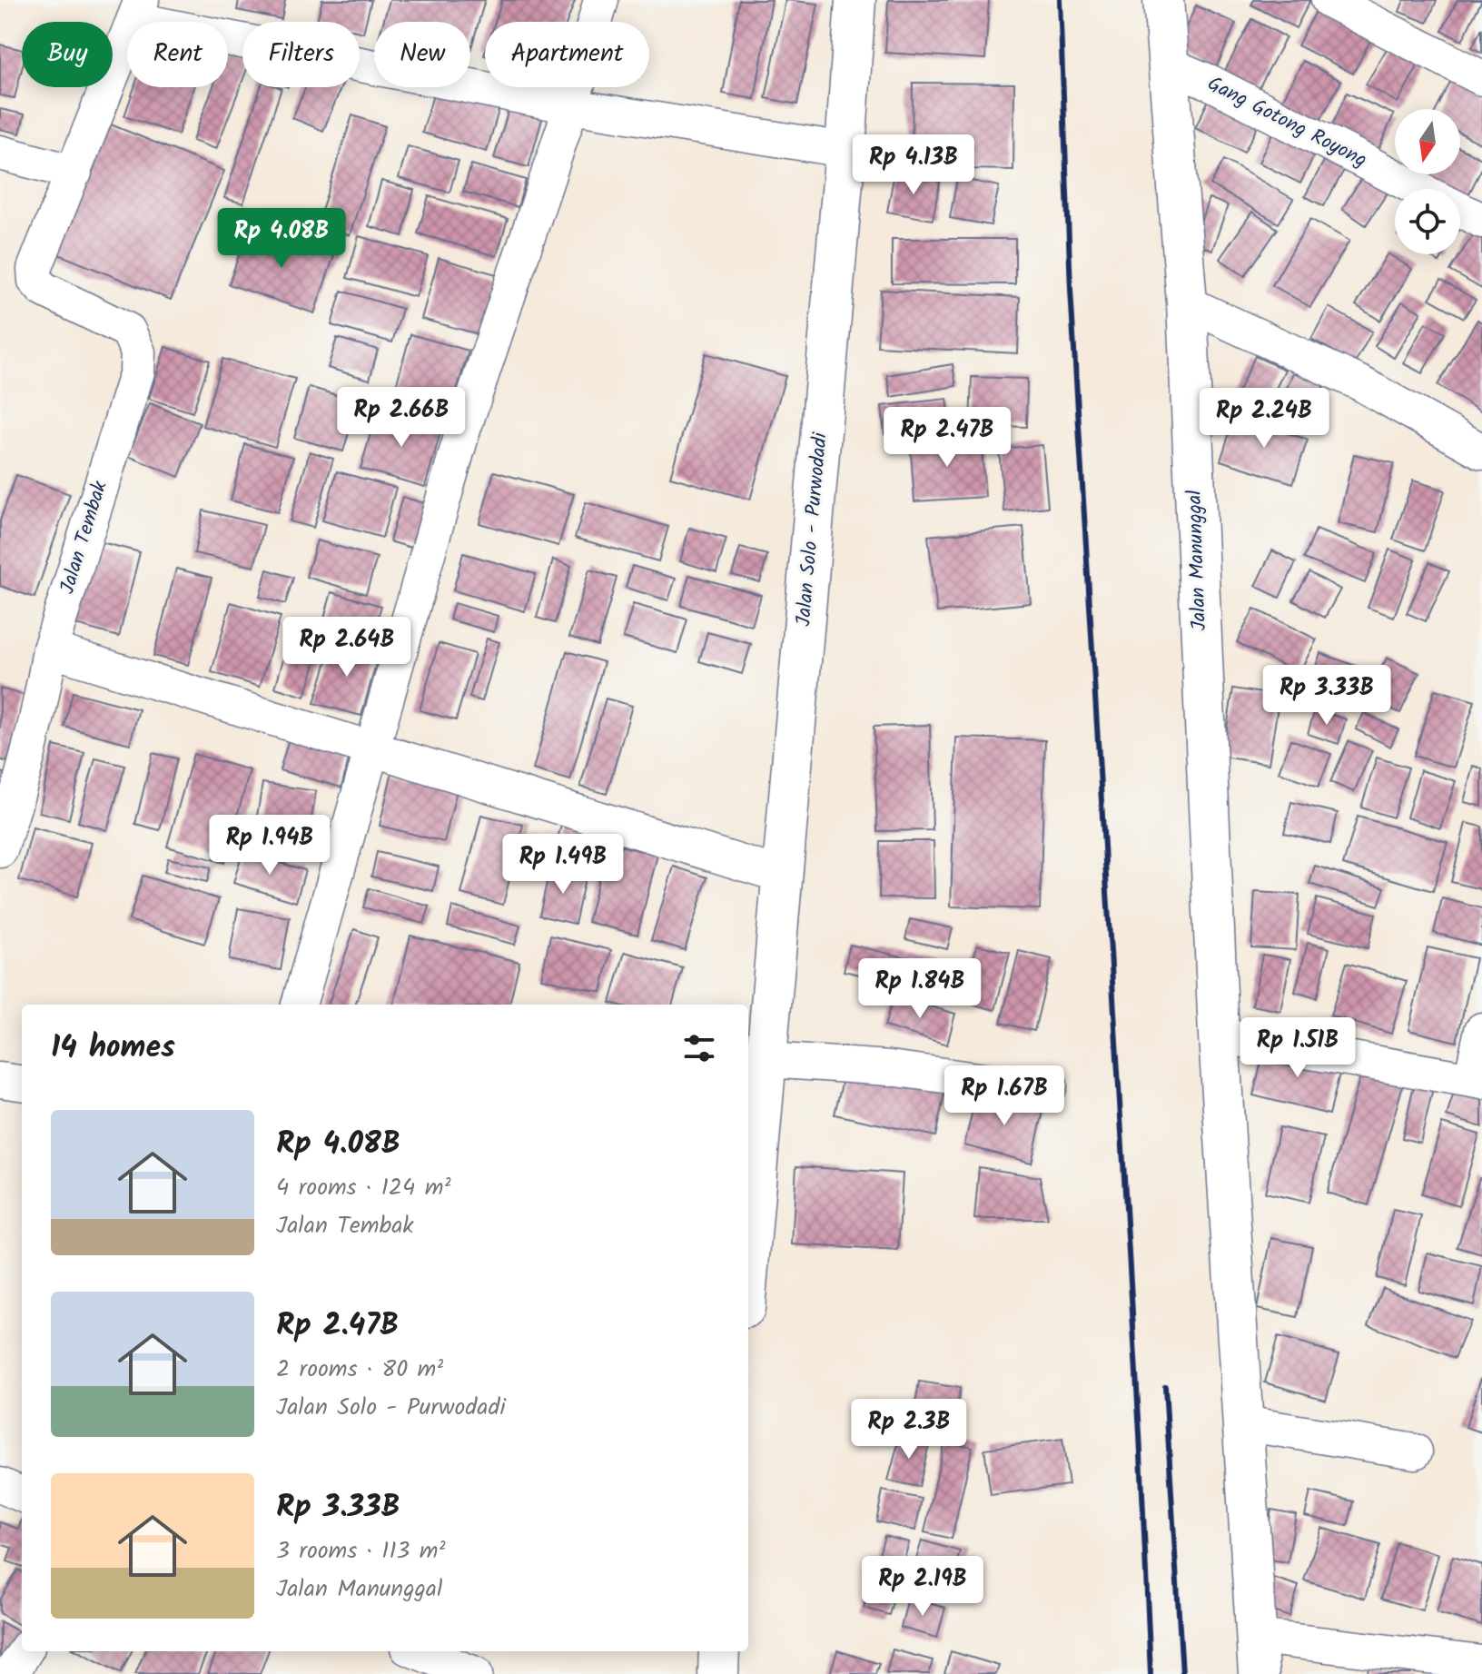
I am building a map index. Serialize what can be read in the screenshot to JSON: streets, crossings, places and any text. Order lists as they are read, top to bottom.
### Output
{
  "streets": {
    "street": [
      "Gang Gotong Royong",
      "Jalan Solo - Purwodadi",
      "Jalan Tembak",
      "Jalan Manunggal"
    ]
  },
  "crossings": [
    ["Gang Gotong Royong", "Jalan Manunggal"]
  ],
  "north": "bottom",
  "page": {
    "chip": [
      "Buy",
      "Rent",
      "Filters",
      "New",
      "Apartment"
    ],
    "price": [
      "Rp 4.13B",
      "Rp 4.08B",
      "Rp 2.66B",
      "Rp 2.24B",
      "Rp 2.47B",
      "Rp 2.64B",
      "Rp 3.33B",
      "Rp 1.94B",
      "Rp 1.49B",
      "Rp 1.84B",
      "Rp 1.51B",
      "Rp 1.67B",
      "Rp 2.3B",
      "Rp 2.19B"
    ],
    "heading": "14 homes",
    "list": [
      {
        "name": "Rp 4.08B",
        "note": "4 rooms · 124 m² · Jalan Tembak"
      },
      {
        "name": "Rp 2.47B",
        "note": "2 rooms · 80 m² · Jalan Solo - Purwodadi"
      },
      {
        "name": "Rp 3.33B",
        "note": "3 rooms · 113 m² · Jalan Manunggal"
      }
    ]
  }
}
